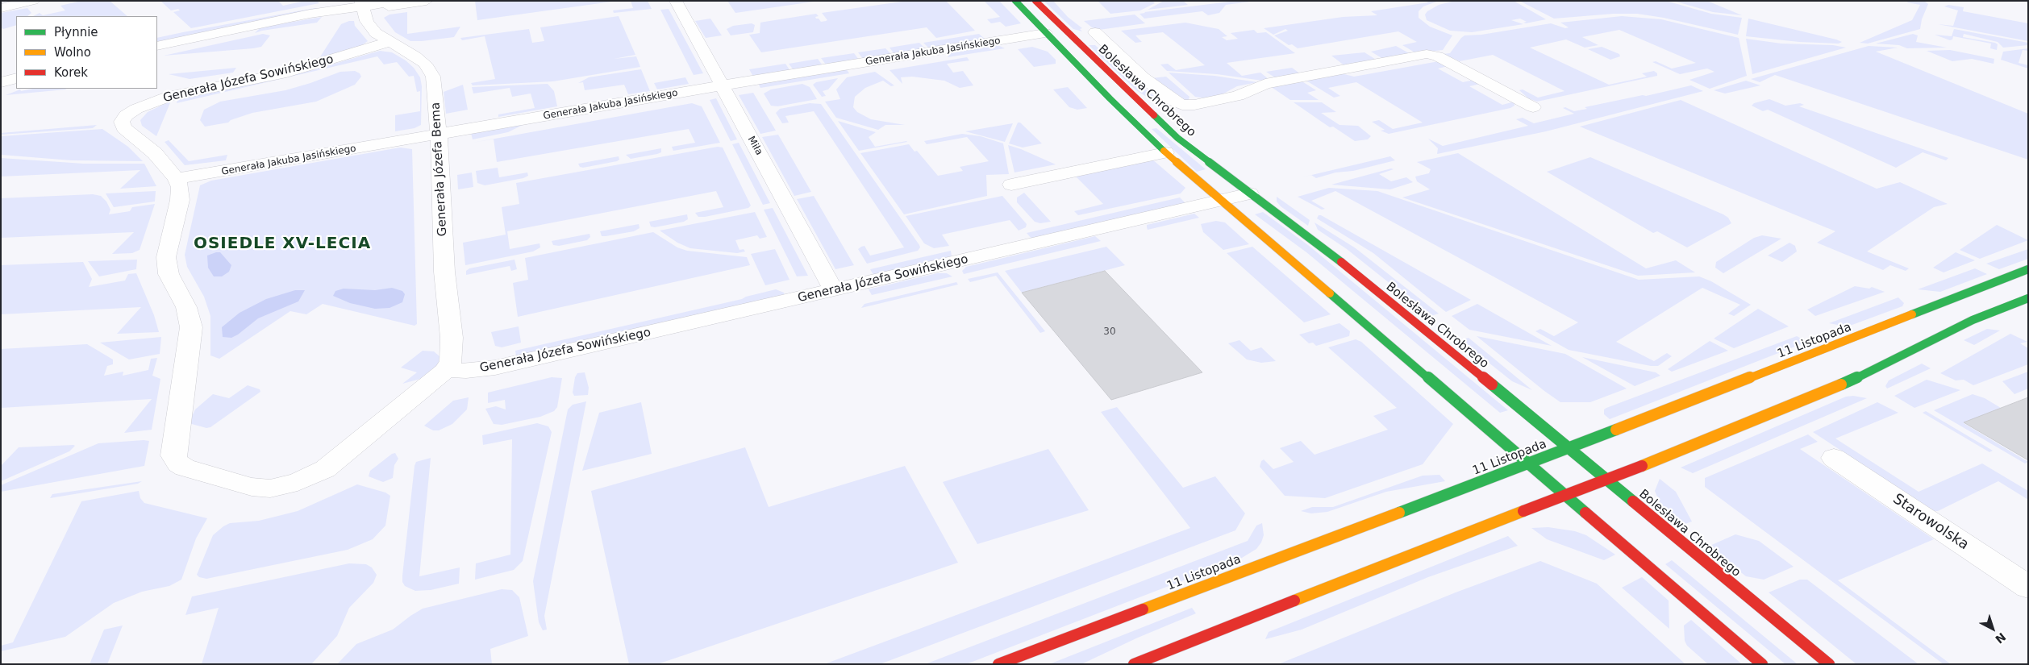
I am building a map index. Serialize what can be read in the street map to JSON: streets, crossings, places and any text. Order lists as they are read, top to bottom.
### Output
{
  "streets": {
    "street": [
      "Generała Jakuba Jasińskiego",
      "Generała Józefa Sowińskiego",
      "Bolesława Chrobrego",
      "Miła",
      "Generała Józefa Bema",
      "11 Listopada",
      "Starowolska"
    ]
  },
  "crossings": [
    ["Generała Jakuba Jasińskiego", "Generała Józefa Sowińskiego"],
    ["Generała Jakuba Jasińskiego", "Miła"],
    ["Generała Jakuba Jasińskiego", "Generała Józefa Bema"],
    ["Generała Józefa Sowińskiego", "Bolesława Chrobrego"],
    ["Generała Józefa Sowińskiego", "Miła"],
    ["Generała Józefa Sowińskiego", "Generała Józefa Bema"],
    ["Bolesława Chrobrego", "11 Listopada"]
  ],
  "districts": ["OSIEDLE XV-LECIA"],
  "house_numbers": ["30"],
  "legend": ["Płynnie", "Wolno", "Korek"],
  "north": "bottom right"
}
